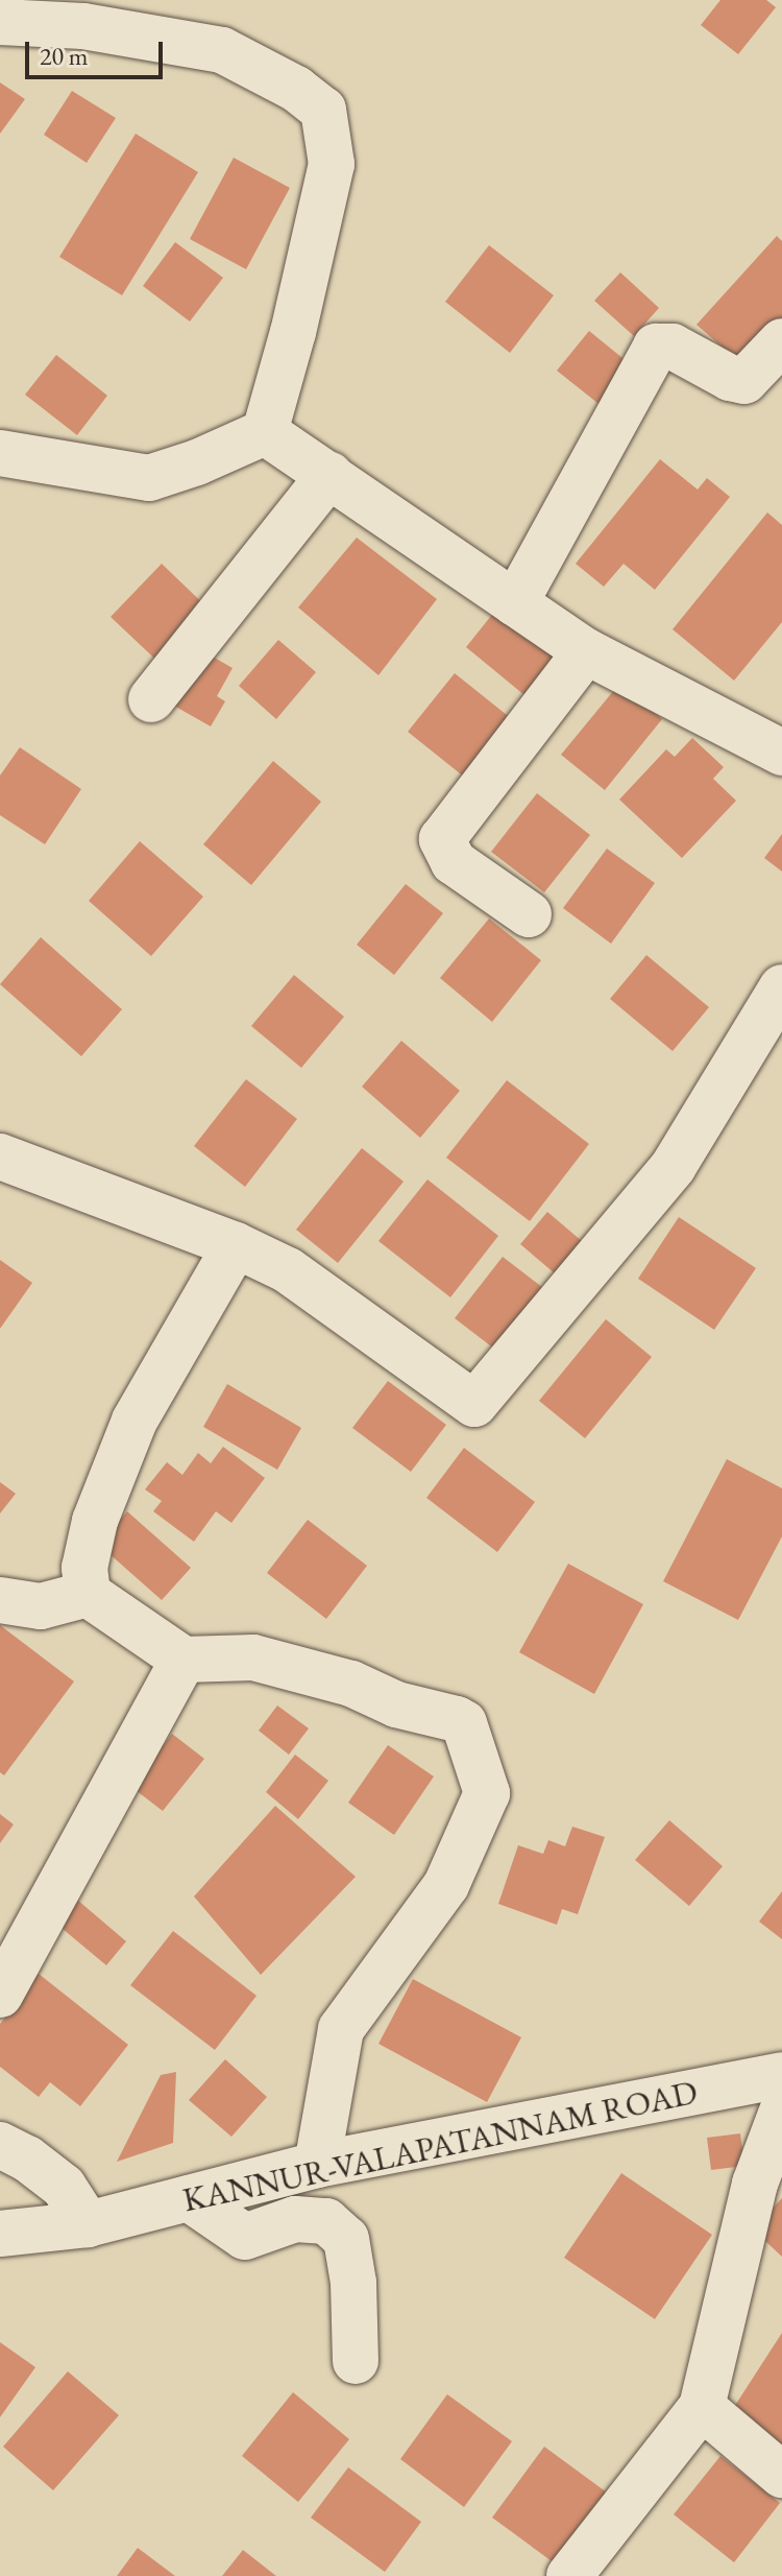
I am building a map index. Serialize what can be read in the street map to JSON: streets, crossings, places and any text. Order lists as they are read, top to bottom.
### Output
{
  "streets": {
    "street": ["KANNUR-VALAPATANNAM ROAD"]
  },
  "scale_bar": "20 m"
}
